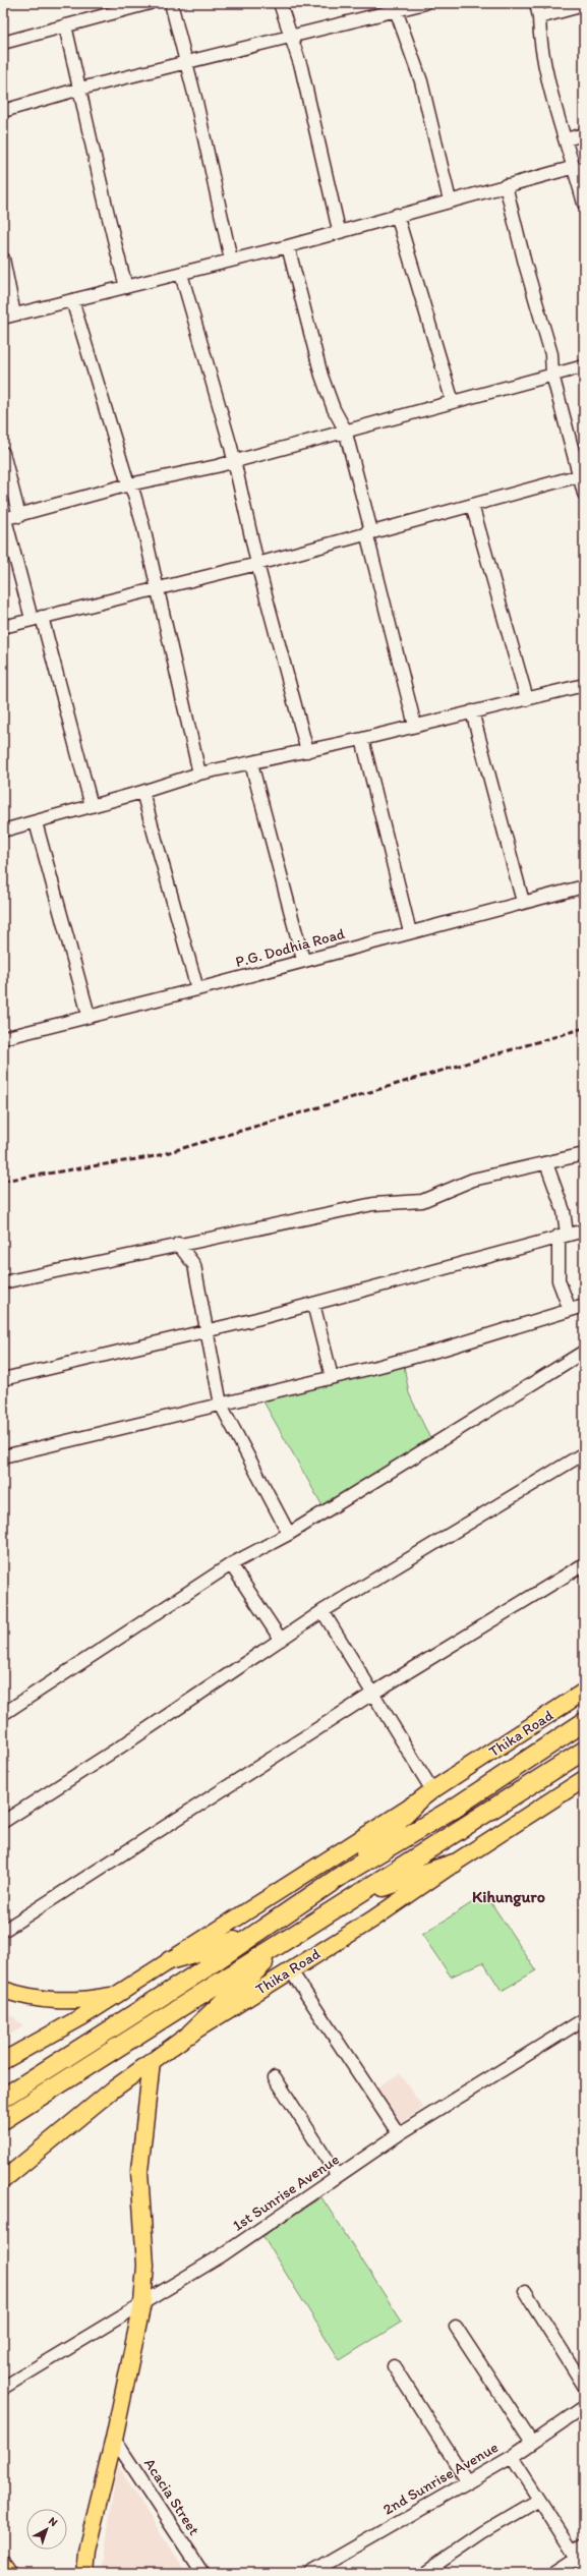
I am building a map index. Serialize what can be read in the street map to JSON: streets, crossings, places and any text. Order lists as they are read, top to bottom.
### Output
{
  "streets": {
    "highway": ["Thika Road"],
    "street": [
      "P.G. Dodhia Road",
      "1st Sunrise Avenue",
      "2nd Sunrise Avenue",
      "Acacia Street"
    ]
  },
  "districts": ["Kihunguro"],
  "north": "top right"
}
